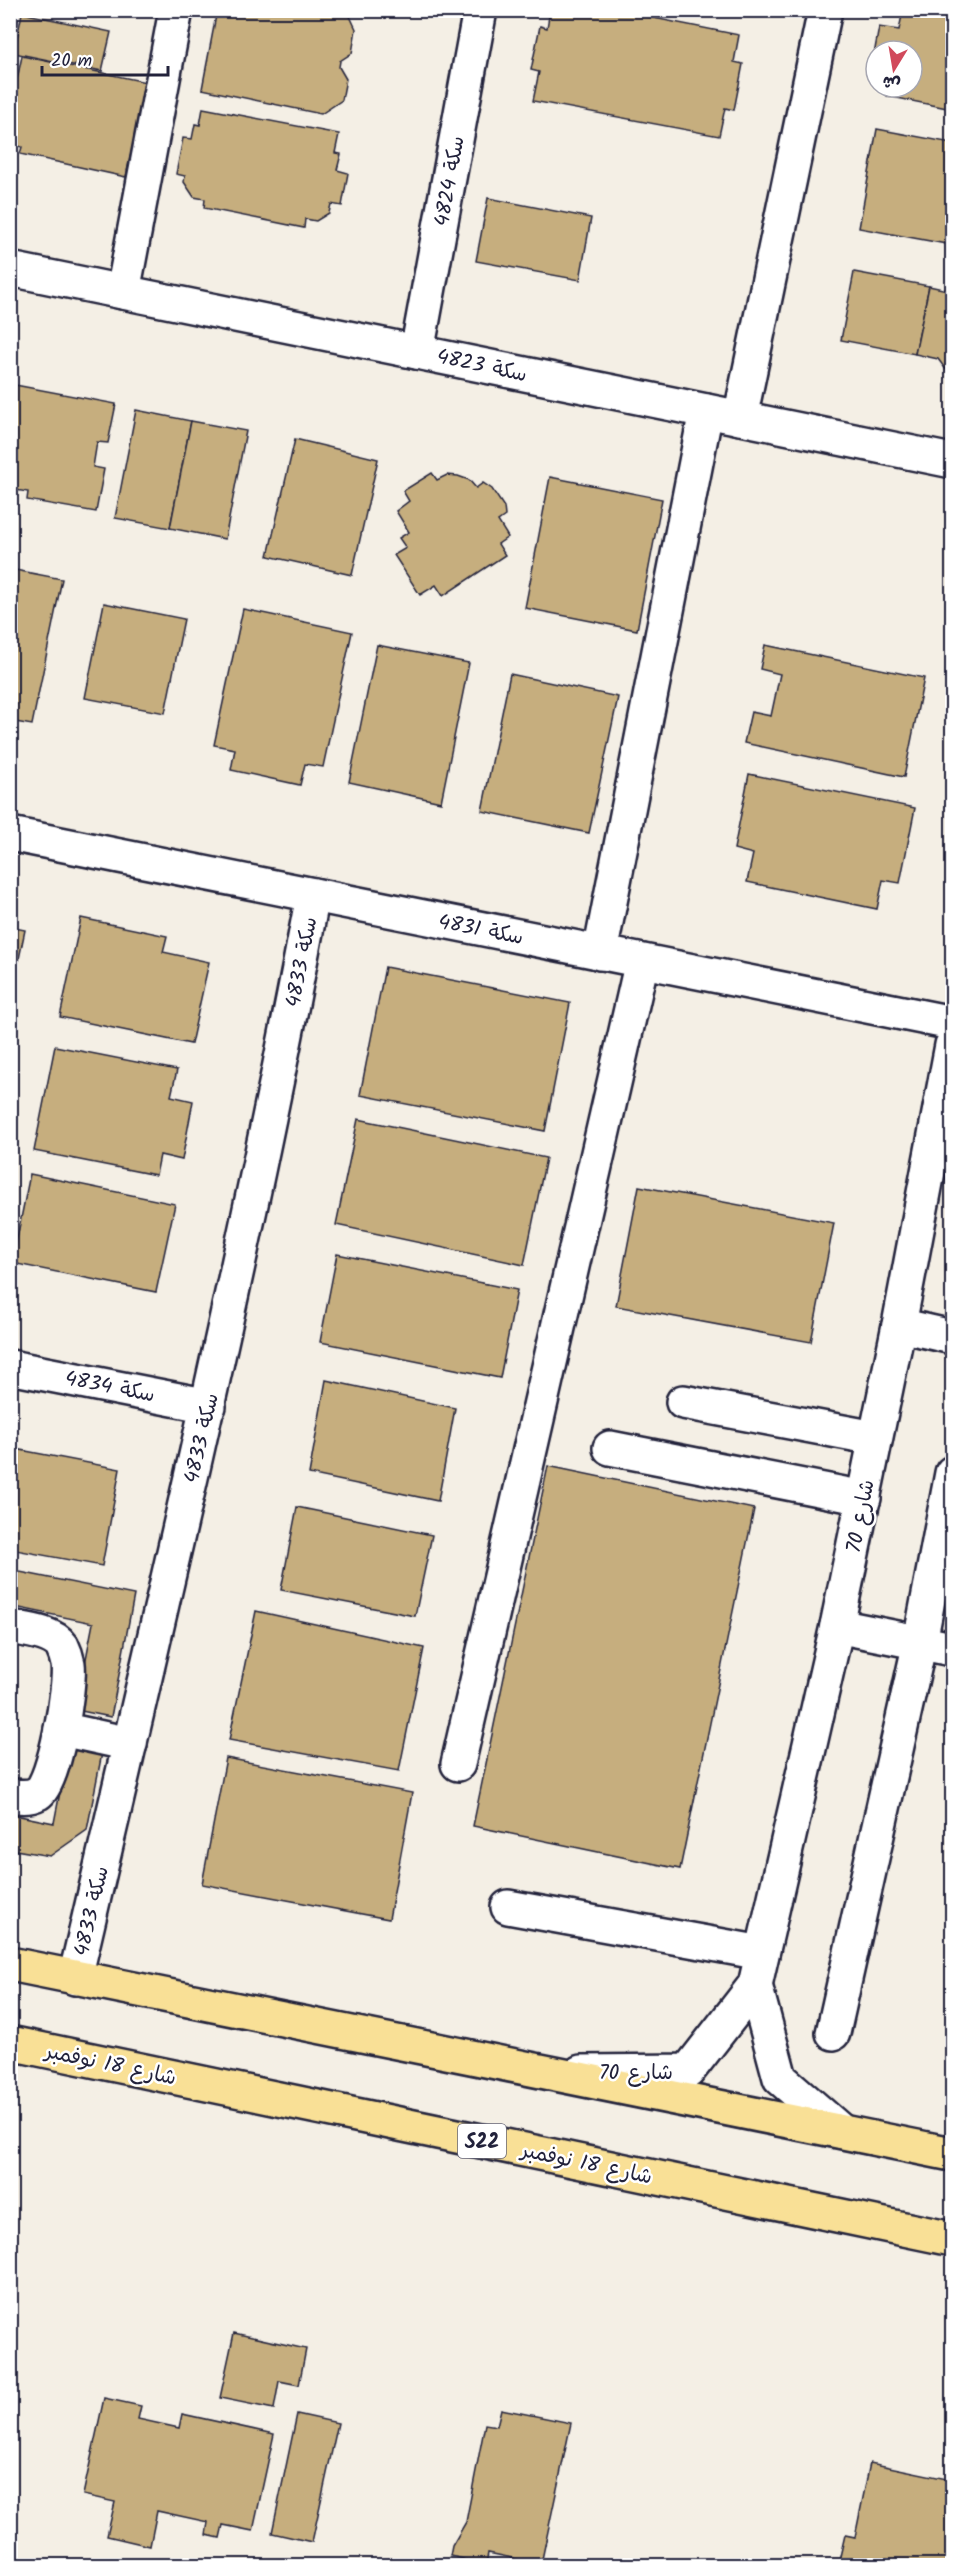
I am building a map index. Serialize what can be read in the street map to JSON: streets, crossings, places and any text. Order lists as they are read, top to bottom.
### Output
{
  "streets": {
    "main road": ["شارع 18 نوفمبر", "S22"],
    "street": [
      "سكة 4824",
      "سكة 4823",
      "سكة 4831",
      "سكة 4833",
      "سكة 4834",
      "شارع 70"
    ]
  },
  "crossings": [
    ["سكة 4824", "سكة 4823"],
    ["سكة 4831", "سكة 4833"],
    ["سكة 4833", "سكة 4834"]
  ],
  "scale_bar": "20 m",
  "north": "bottom"
}
